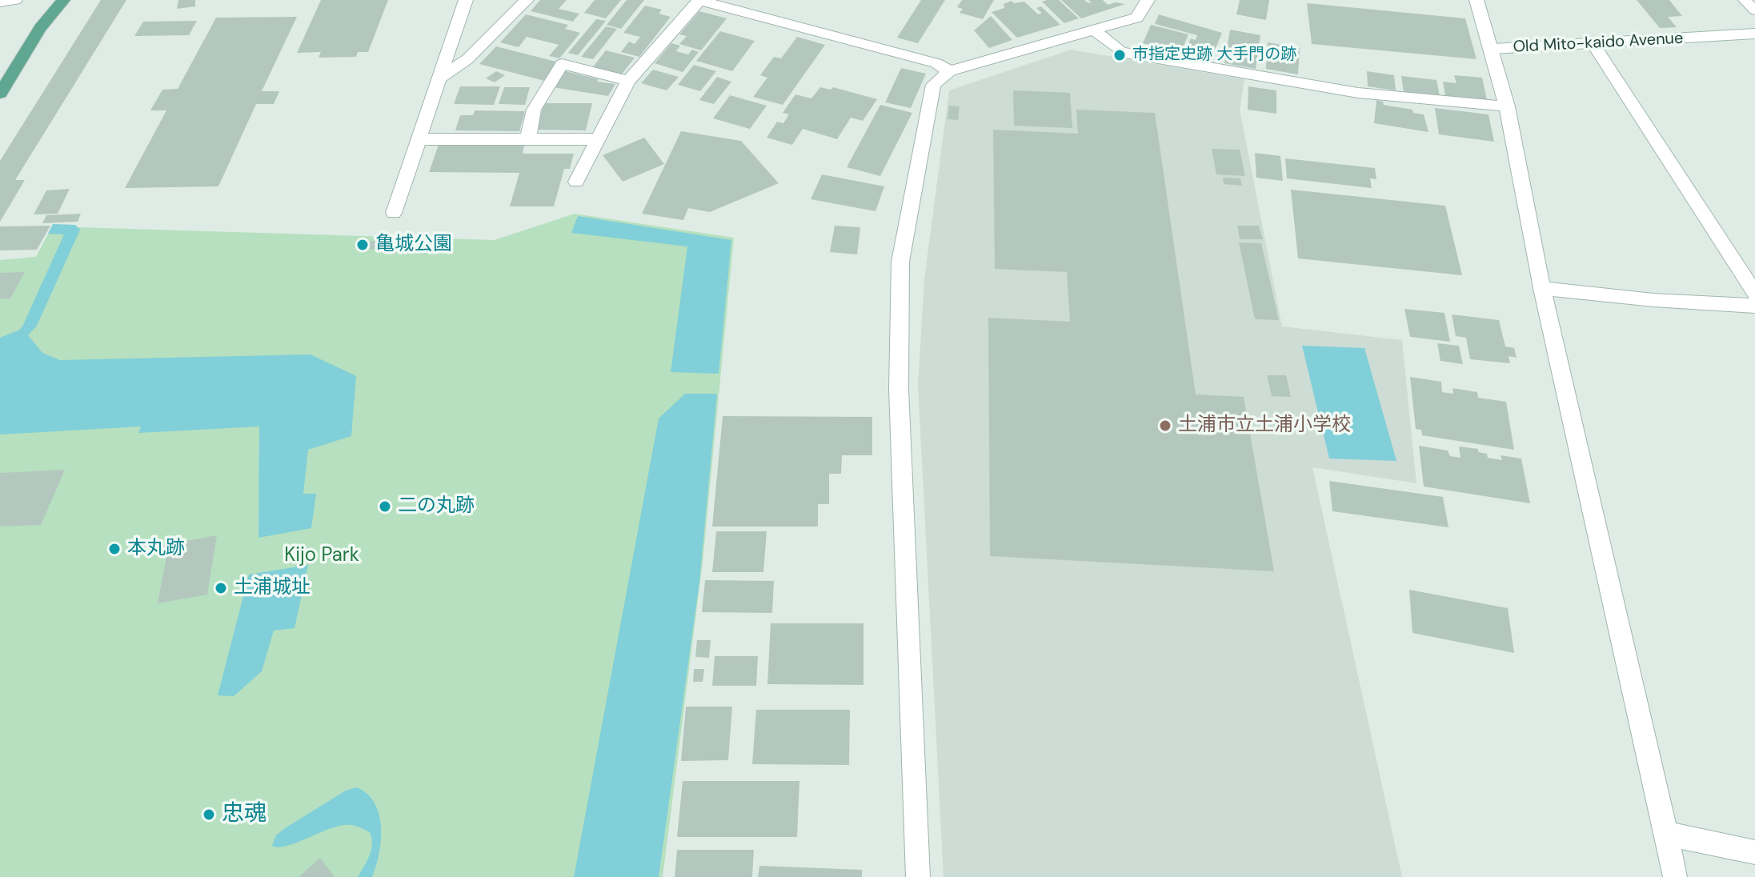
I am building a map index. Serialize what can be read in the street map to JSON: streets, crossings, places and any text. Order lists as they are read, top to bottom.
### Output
{
  "streets": {
    "street": ["Old Mito-kaido Avenue"]
  },
  "parks": ["Kijo Park"],
  "places": [
    "市指定史跡 大手門の跡",
    "亀城公園",
    "土浦市立土浦小学校",
    "二の丸跡",
    "本丸跡",
    "土浦城址",
    "忠魂"
  ]
}
